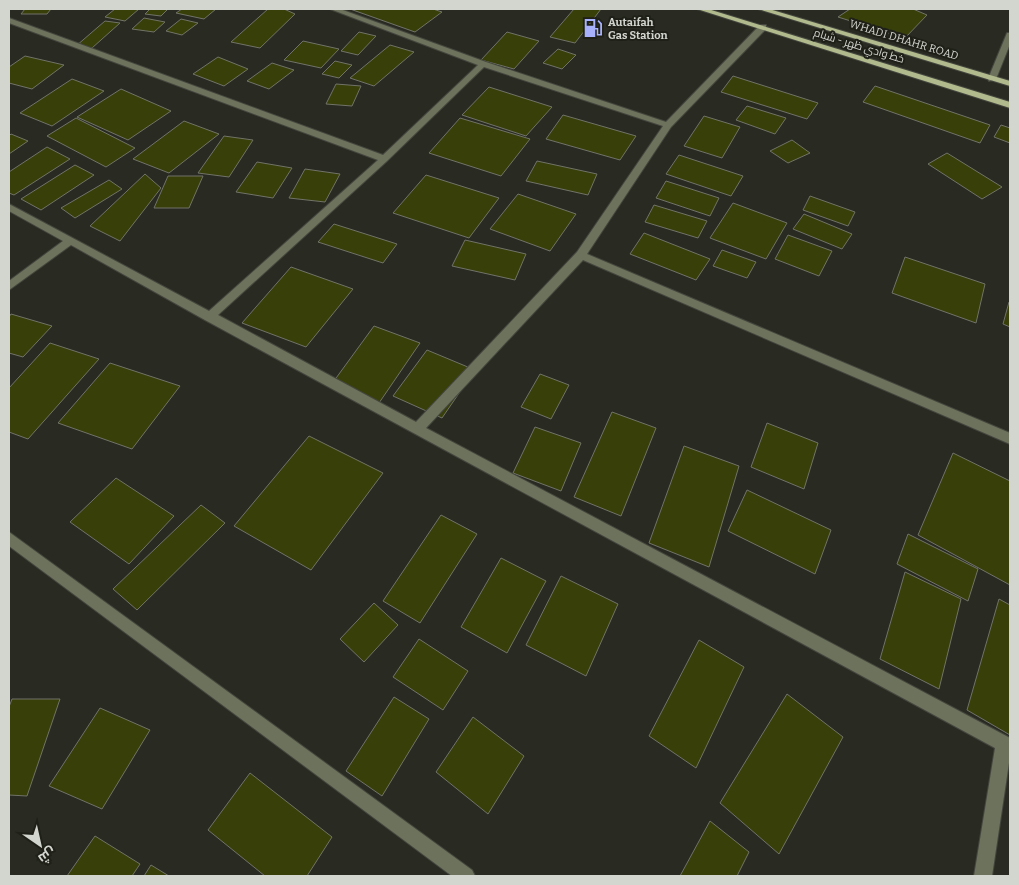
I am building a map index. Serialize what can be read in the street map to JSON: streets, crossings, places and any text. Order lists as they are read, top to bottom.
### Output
{
  "streets": {
    "main road": ["WHADI DHAHR ROAD", "خط وادي ظهر - شبام"]
  },
  "places": {
    "fuel station": ["Autaifah Gas Station"]
  },
  "north": "bottom right"
}
